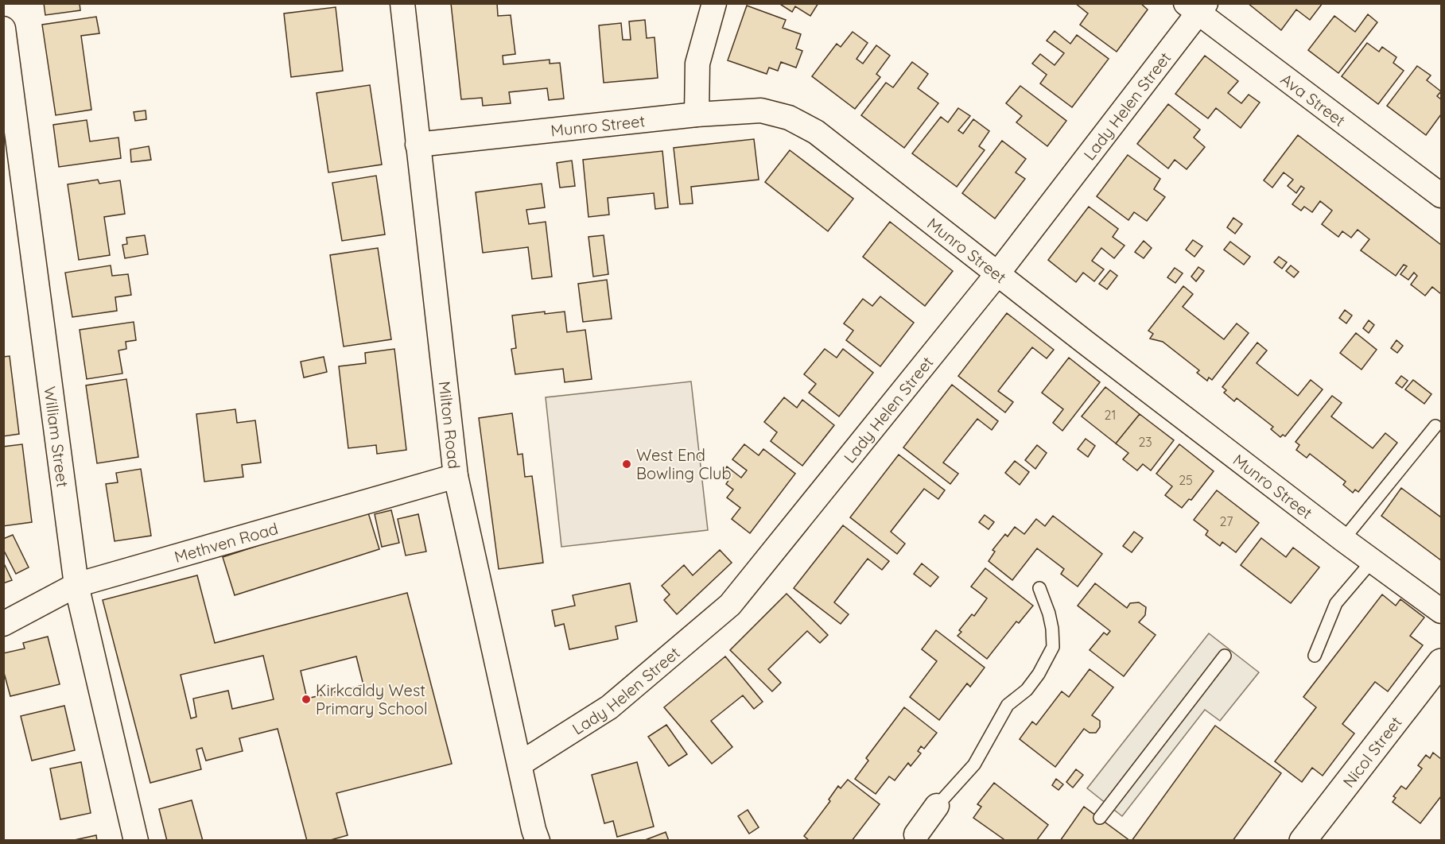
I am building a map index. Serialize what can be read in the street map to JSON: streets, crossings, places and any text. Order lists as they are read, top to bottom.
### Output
{
  "streets": {
    "main road": ["Nicol Street"],
    "street": [
      "Ava Street",
      "Lady Helen Street",
      "Munro Street",
      "Milton Road",
      "William Street",
      "Methven Road"
    ]
  },
  "crossings": [
    ["Ava Street", "Lady Helen Street"],
    ["Lady Helen Street", "Munro Street"],
    ["Lady Helen Street", "Milton Road"],
    ["Munro Street", "Milton Road"],
    ["Milton Road", "Methven Road"],
    ["William Street", "Methven Road"]
  ],
  "places": ["West End Bowling Club", "Kirkcaldy West Primary School"],
  "house_numbers": [
    "21",
    "23",
    "25",
    "27"
  ]
}
